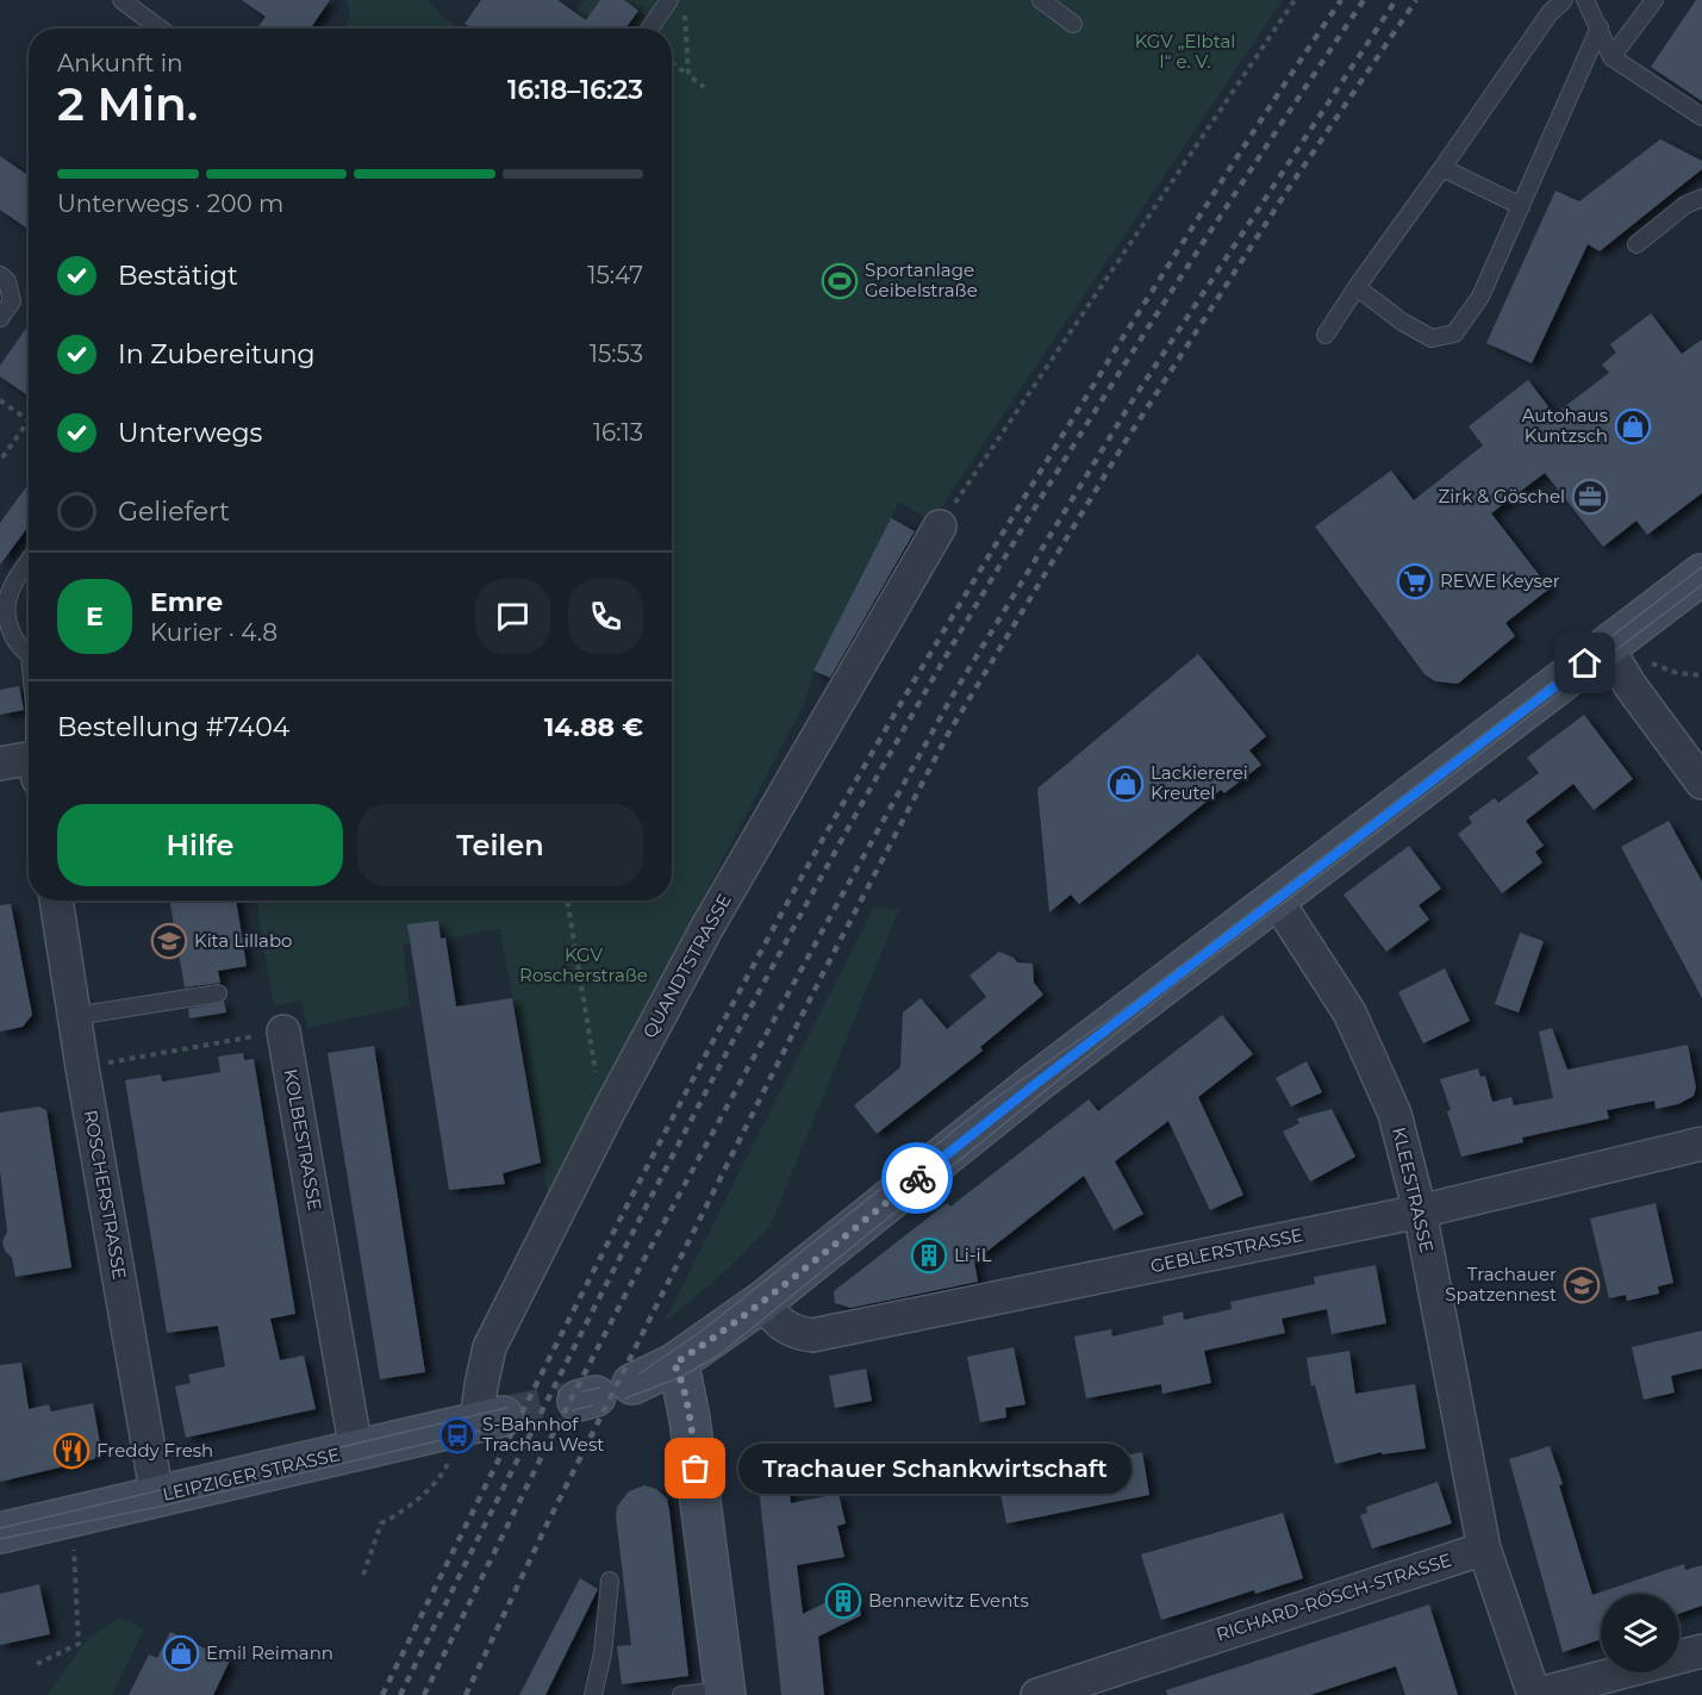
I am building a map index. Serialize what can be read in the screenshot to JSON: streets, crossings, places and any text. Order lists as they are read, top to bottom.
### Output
{
  "streets": {
    "main road": ["LEIPZIGER STRASSE"],
    "street": [
      "QUANDTSTRASSE",
      "KOLBESTRASSE",
      "KLEESTRASSE",
      "ROSCHERSTRASSE",
      "GEBLERSTRASSE",
      "RICHARD-RÖSCH-STRASSE"
    ]
  },
  "crossings": [
    ["QUANDTSTRASSE", "LEIPZIGER STRASSE"],
    ["KOLBESTRASSE", "LEIPZIGER STRASSE"],
    ["KLEESTRASSE", "GEBLERSTRASSE"],
    ["KLEESTRASSE", "RICHARD-RÖSCH-STRASSE"],
    ["ROSCHERSTRASSE", "LEIPZIGER STRASSE"]
  ],
  "parks": ["KGV „Elbtal I“ e. V.", "KGV Roscherstraße"],
  "places": {
    "sports": ["Sportanlage Geibelstraße"],
    "shop": ["Autohaus Kuntzsch", "Lackiererei Kreutel", "Emil Reimann"],
    "office": ["Zirk & Göschel"],
    "supermarket": ["REWE Keyser"],
    "school or university": ["Kita Lillabo", "Trachauer Spatzennest"],
    "building": ["Li-iL", "Bennewitz Events"],
    "bus stop": ["S-Bahnhof Trachau West"],
    "restaurant": ["Freddy Fresh"],
    "other": ["Trachauer Schankwirtschaft"]
  },
  "page": {
    "heading": ["2 Min.", "Ankunft in", "16:18–16:23"],
    "panel": [
      "Emre",
      "Kurier · 4.8",
      "Bestellung #7404",
      "14.88 €"
    ],
    "bar": "Unterwegs · 200 m",
    "list": [
      ["Bestätigt", "15:47"],
      ["In Zubereitung", "15:53"],
      ["Unterwegs", "16:13"],
      "Geliefert"
    ],
    "round": "E",
    "buttons": ["Hilfe", "Teilen"],
    "bubble": "Trachauer Schankwirtschaft"
  }
}
